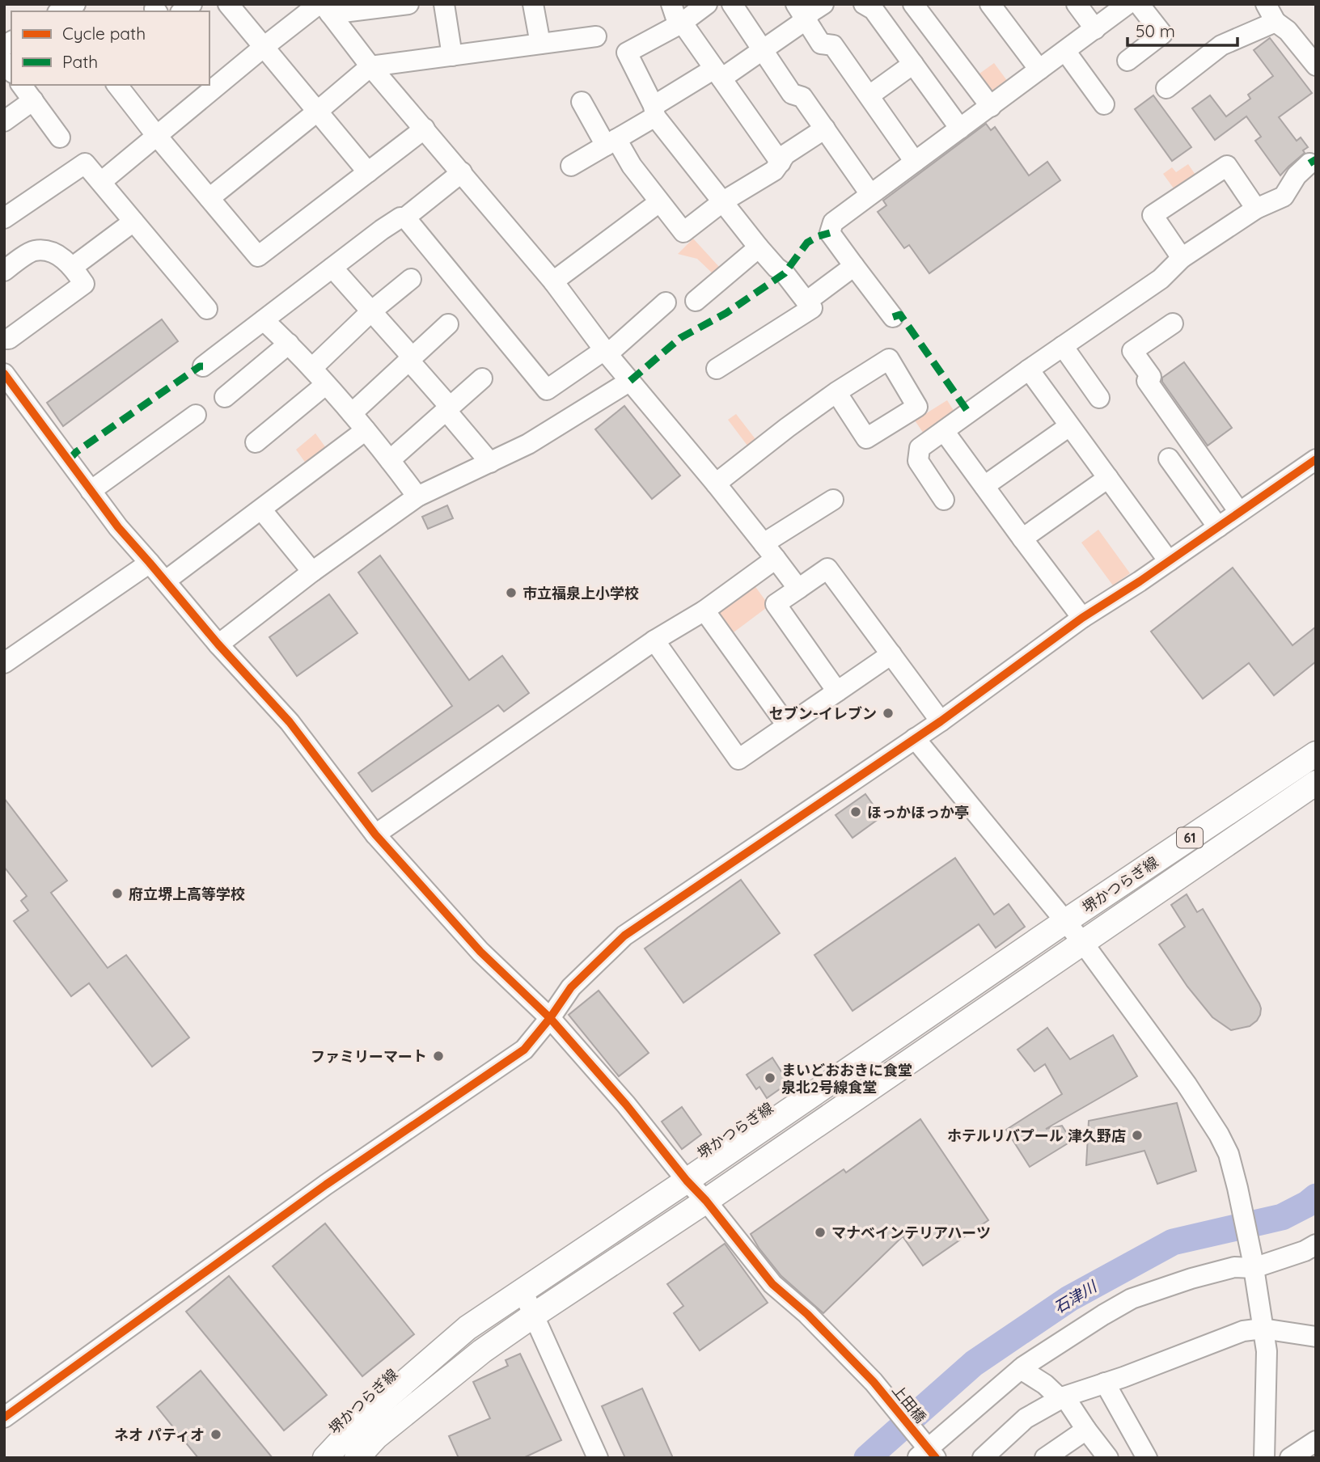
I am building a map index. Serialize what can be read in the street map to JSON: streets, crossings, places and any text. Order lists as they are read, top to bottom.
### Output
{
  "streets": {
    "main road": ["61", "堺かつらぎ線"],
    "street": ["上田橋"]
  },
  "crossings": [
    ["堺かつらぎ線", "上田橋"]
  ],
  "water": ["石津川"],
  "places": [
    "市立福泉上小学校",
    "セブン-イレブン",
    "ほっかほっか亭",
    "府立堺上高等学校",
    "ファミリーマート",
    "まいどおおきに食堂 泉北2号線食堂",
    "ホテルリバプール 津久野店",
    "マナベインテリアハーツ",
    "ネオ パティオ"
  ],
  "legend": ["Cycle path", "Path"],
  "scale_bar": "50 m"
}
